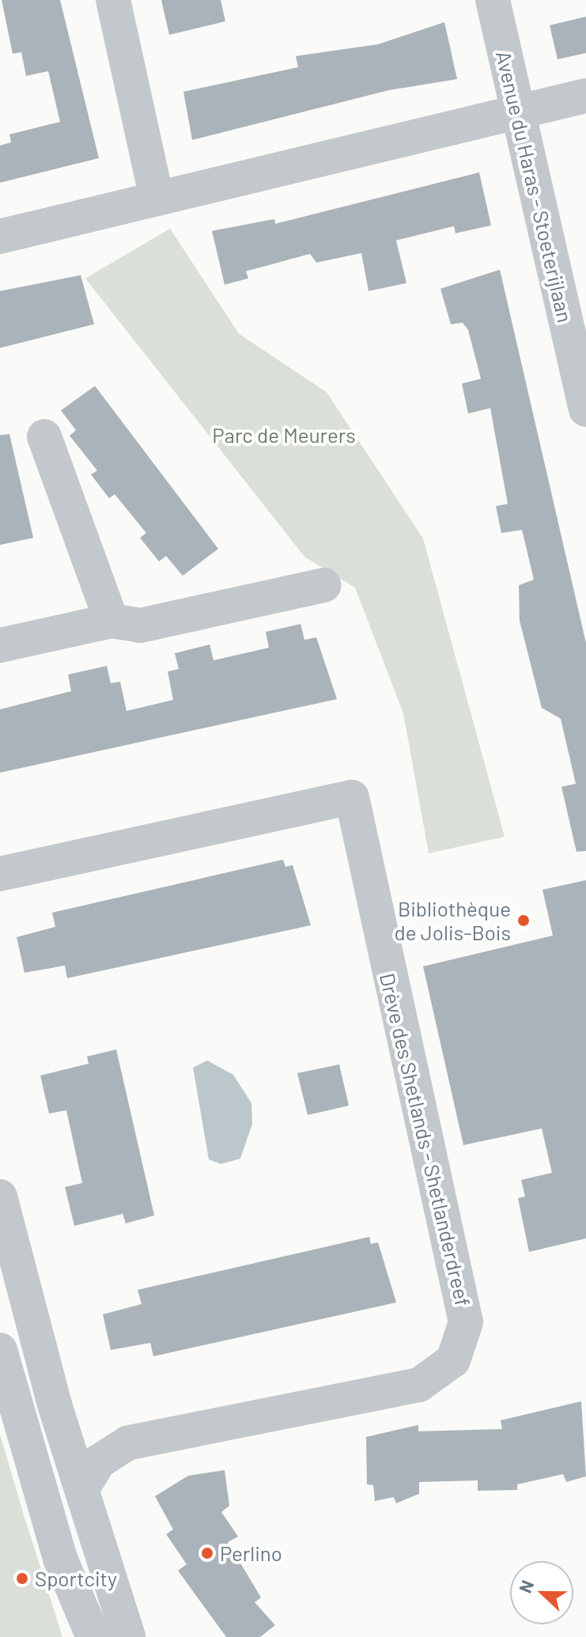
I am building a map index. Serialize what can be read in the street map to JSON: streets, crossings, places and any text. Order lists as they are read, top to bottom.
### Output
{
  "streets": {
    "street": ["Avenue du Haras - Stoeterijlaan", "Drève des Shetlands - Shetlanderdreef"]
  },
  "parks": ["Parc de Meurers"],
  "places": ["Bibliothèque de Jolis-Bois", "Perlino", "Sportcity"],
  "north": "left"
}
